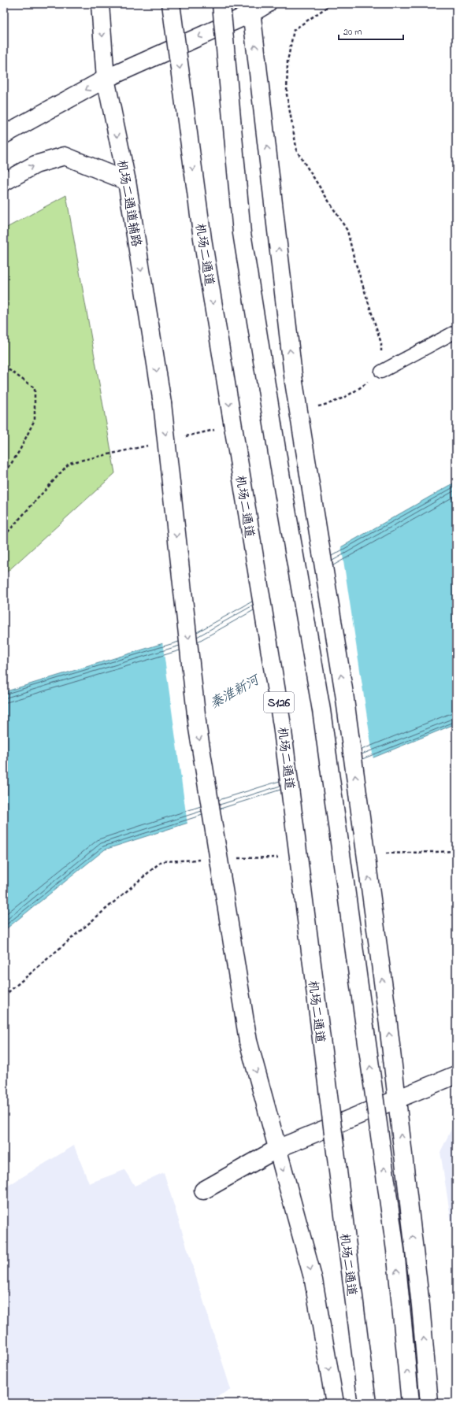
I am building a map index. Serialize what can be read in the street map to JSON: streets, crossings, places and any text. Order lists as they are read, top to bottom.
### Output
{
  "streets": {
    "main road": ["机场二通道辅路", "机场二通道", "S126"]
  },
  "water": ["秦淮新河"],
  "scale_bar": "20 m"
}
